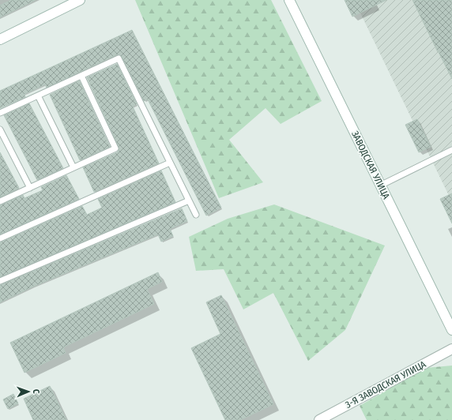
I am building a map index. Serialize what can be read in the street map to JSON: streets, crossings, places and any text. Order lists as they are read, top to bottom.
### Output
{
  "streets": {
    "main road": ["ЗАВОДСКАЯ УЛИЦА", "3-Я ЗАВОДСКАЯ УЛИЦА"]
  },
  "north": "right"
}
